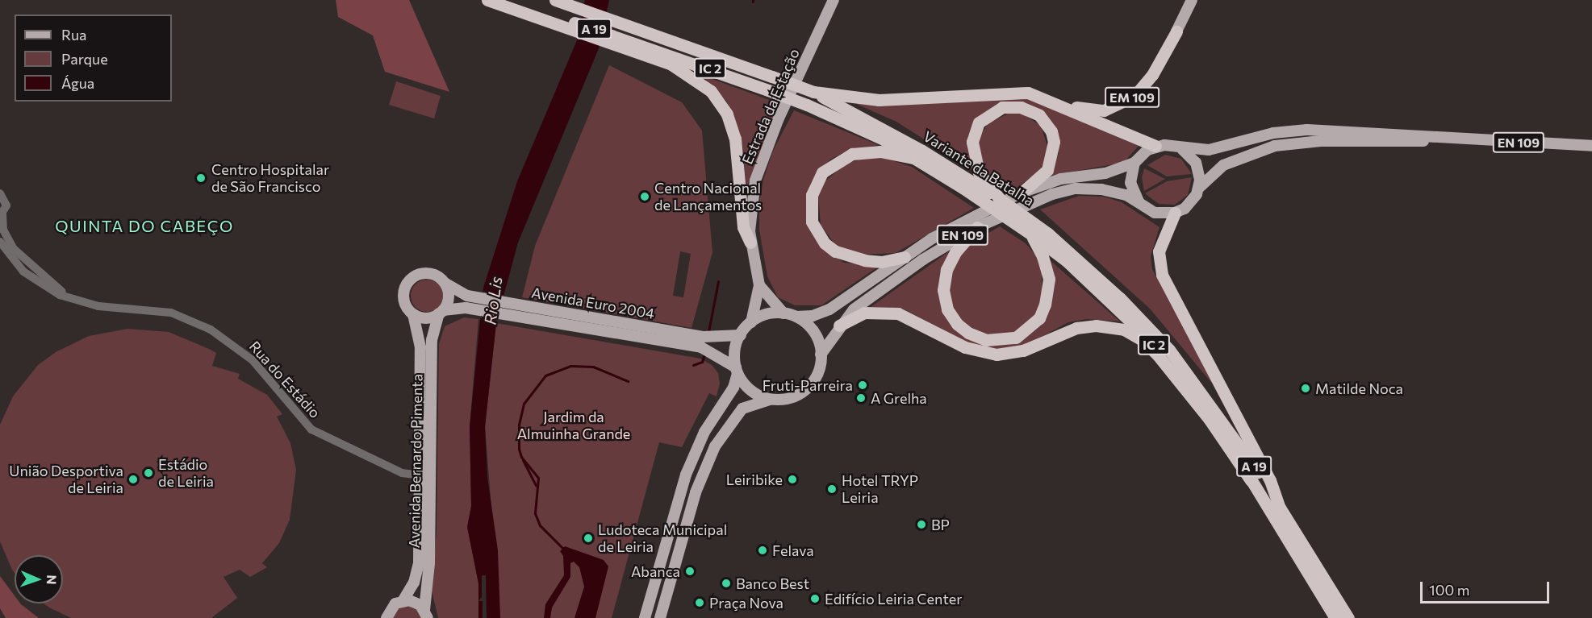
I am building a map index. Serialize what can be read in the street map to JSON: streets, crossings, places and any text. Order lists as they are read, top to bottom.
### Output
{
  "streets": {
    "highway": [
      "A 19",
      "IC 2",
      "EM 109",
      "Variante da Batalha"
    ],
    "main road": [
      "Estrada da Estação",
      "EN 109",
      "Avenida Euro 2004",
      "Avenida Bernardo Pimenta"
    ],
    "street": ["Rua do Estádio"]
  },
  "crossings": [
    ["A 19", "IC 2"],
    ["Estrada da Estação", "EN 109"],
    ["Estrada da Estação", "Avenida Euro 2004"],
    ["EN 109", "Avenida Euro 2004"],
    ["Avenida Euro 2004", "Avenida Bernardo Pimenta"],
    ["Rua do Estádio", "Avenida Bernardo Pimenta"]
  ],
  "districts": ["QUINTA DO CABEÇO"],
  "water": ["Rio Lis"],
  "parks": ["Jardim da Almuinha Grande"],
  "places": [
    "Centro Hospitalar de São Francisco",
    "Centro Nacional de Lançamentos",
    "Fruti-Parreira",
    "Matilde Noca",
    "A Grelha",
    "Estádio de Leiria",
    "União Desportiva de Leiria",
    "Leiribike",
    "Hotel TRYP Leiria",
    "BP",
    "Ludoteca Municipal de Leiria",
    "Felava",
    "Abanca",
    "Banco Best",
    "Edifício Leiria Center",
    "Praça Nova"
  ],
  "legend": ["Rua", "Parque", "Água"],
  "scale_bar": "100 m",
  "north": "right"
}
